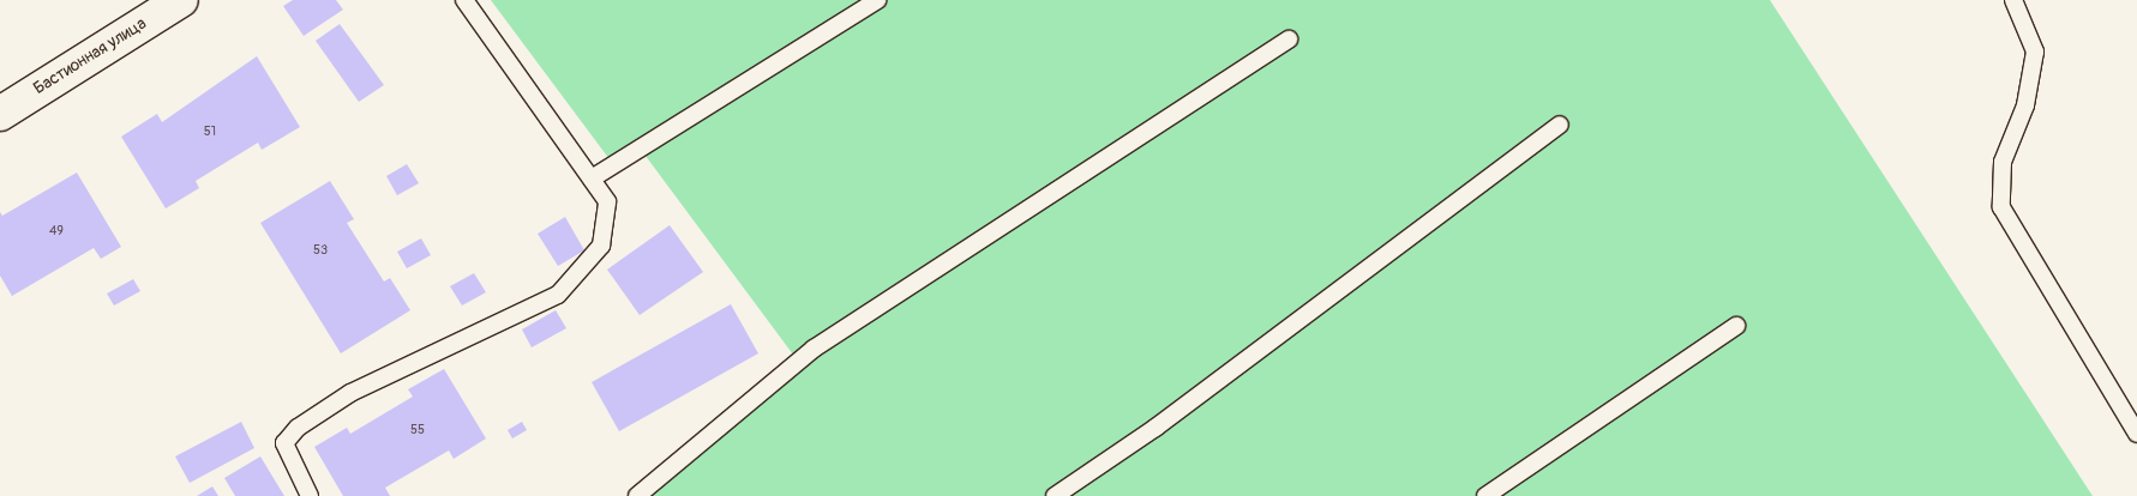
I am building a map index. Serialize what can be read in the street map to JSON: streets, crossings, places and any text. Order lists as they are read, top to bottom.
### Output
{
  "streets": {
    "street": ["Бастионная улица"]
  },
  "house_numbers": [
    "51",
    "49",
    "53",
    "55"
  ]
}
